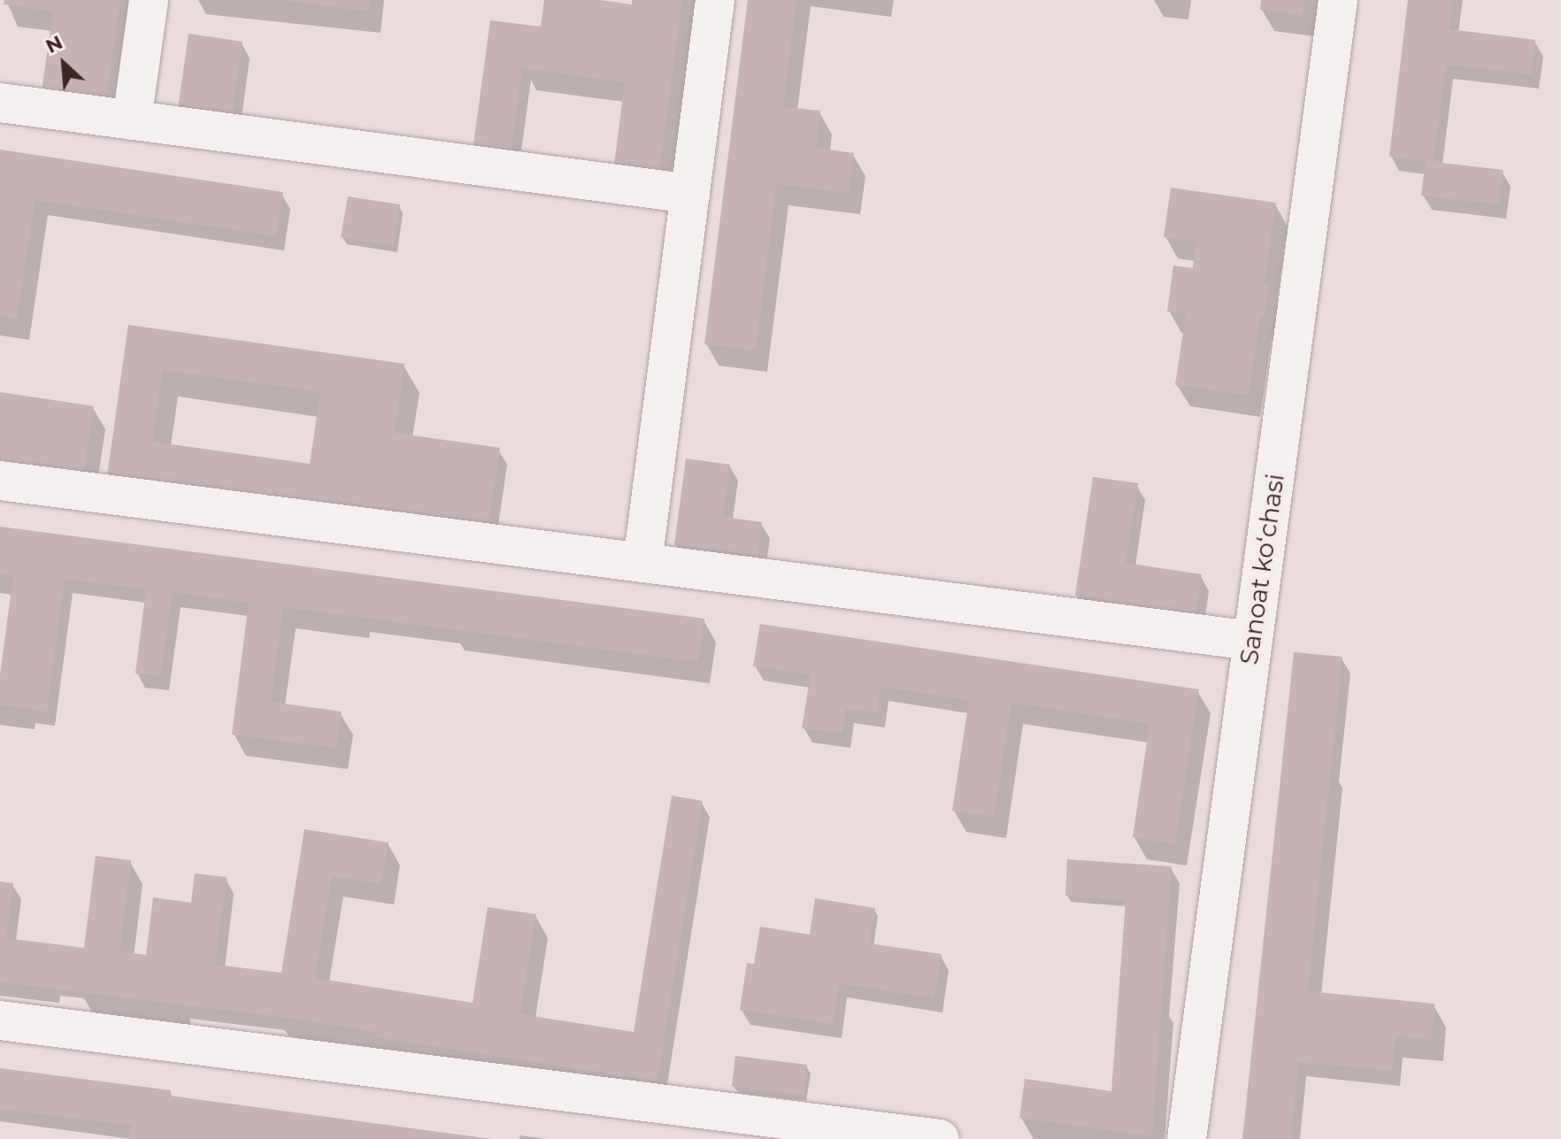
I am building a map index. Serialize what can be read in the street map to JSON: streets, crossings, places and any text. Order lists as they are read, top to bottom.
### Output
{
  "streets": {
    "street": ["Sanoat koʻchasi"]
  },
  "north": "top left"
}
